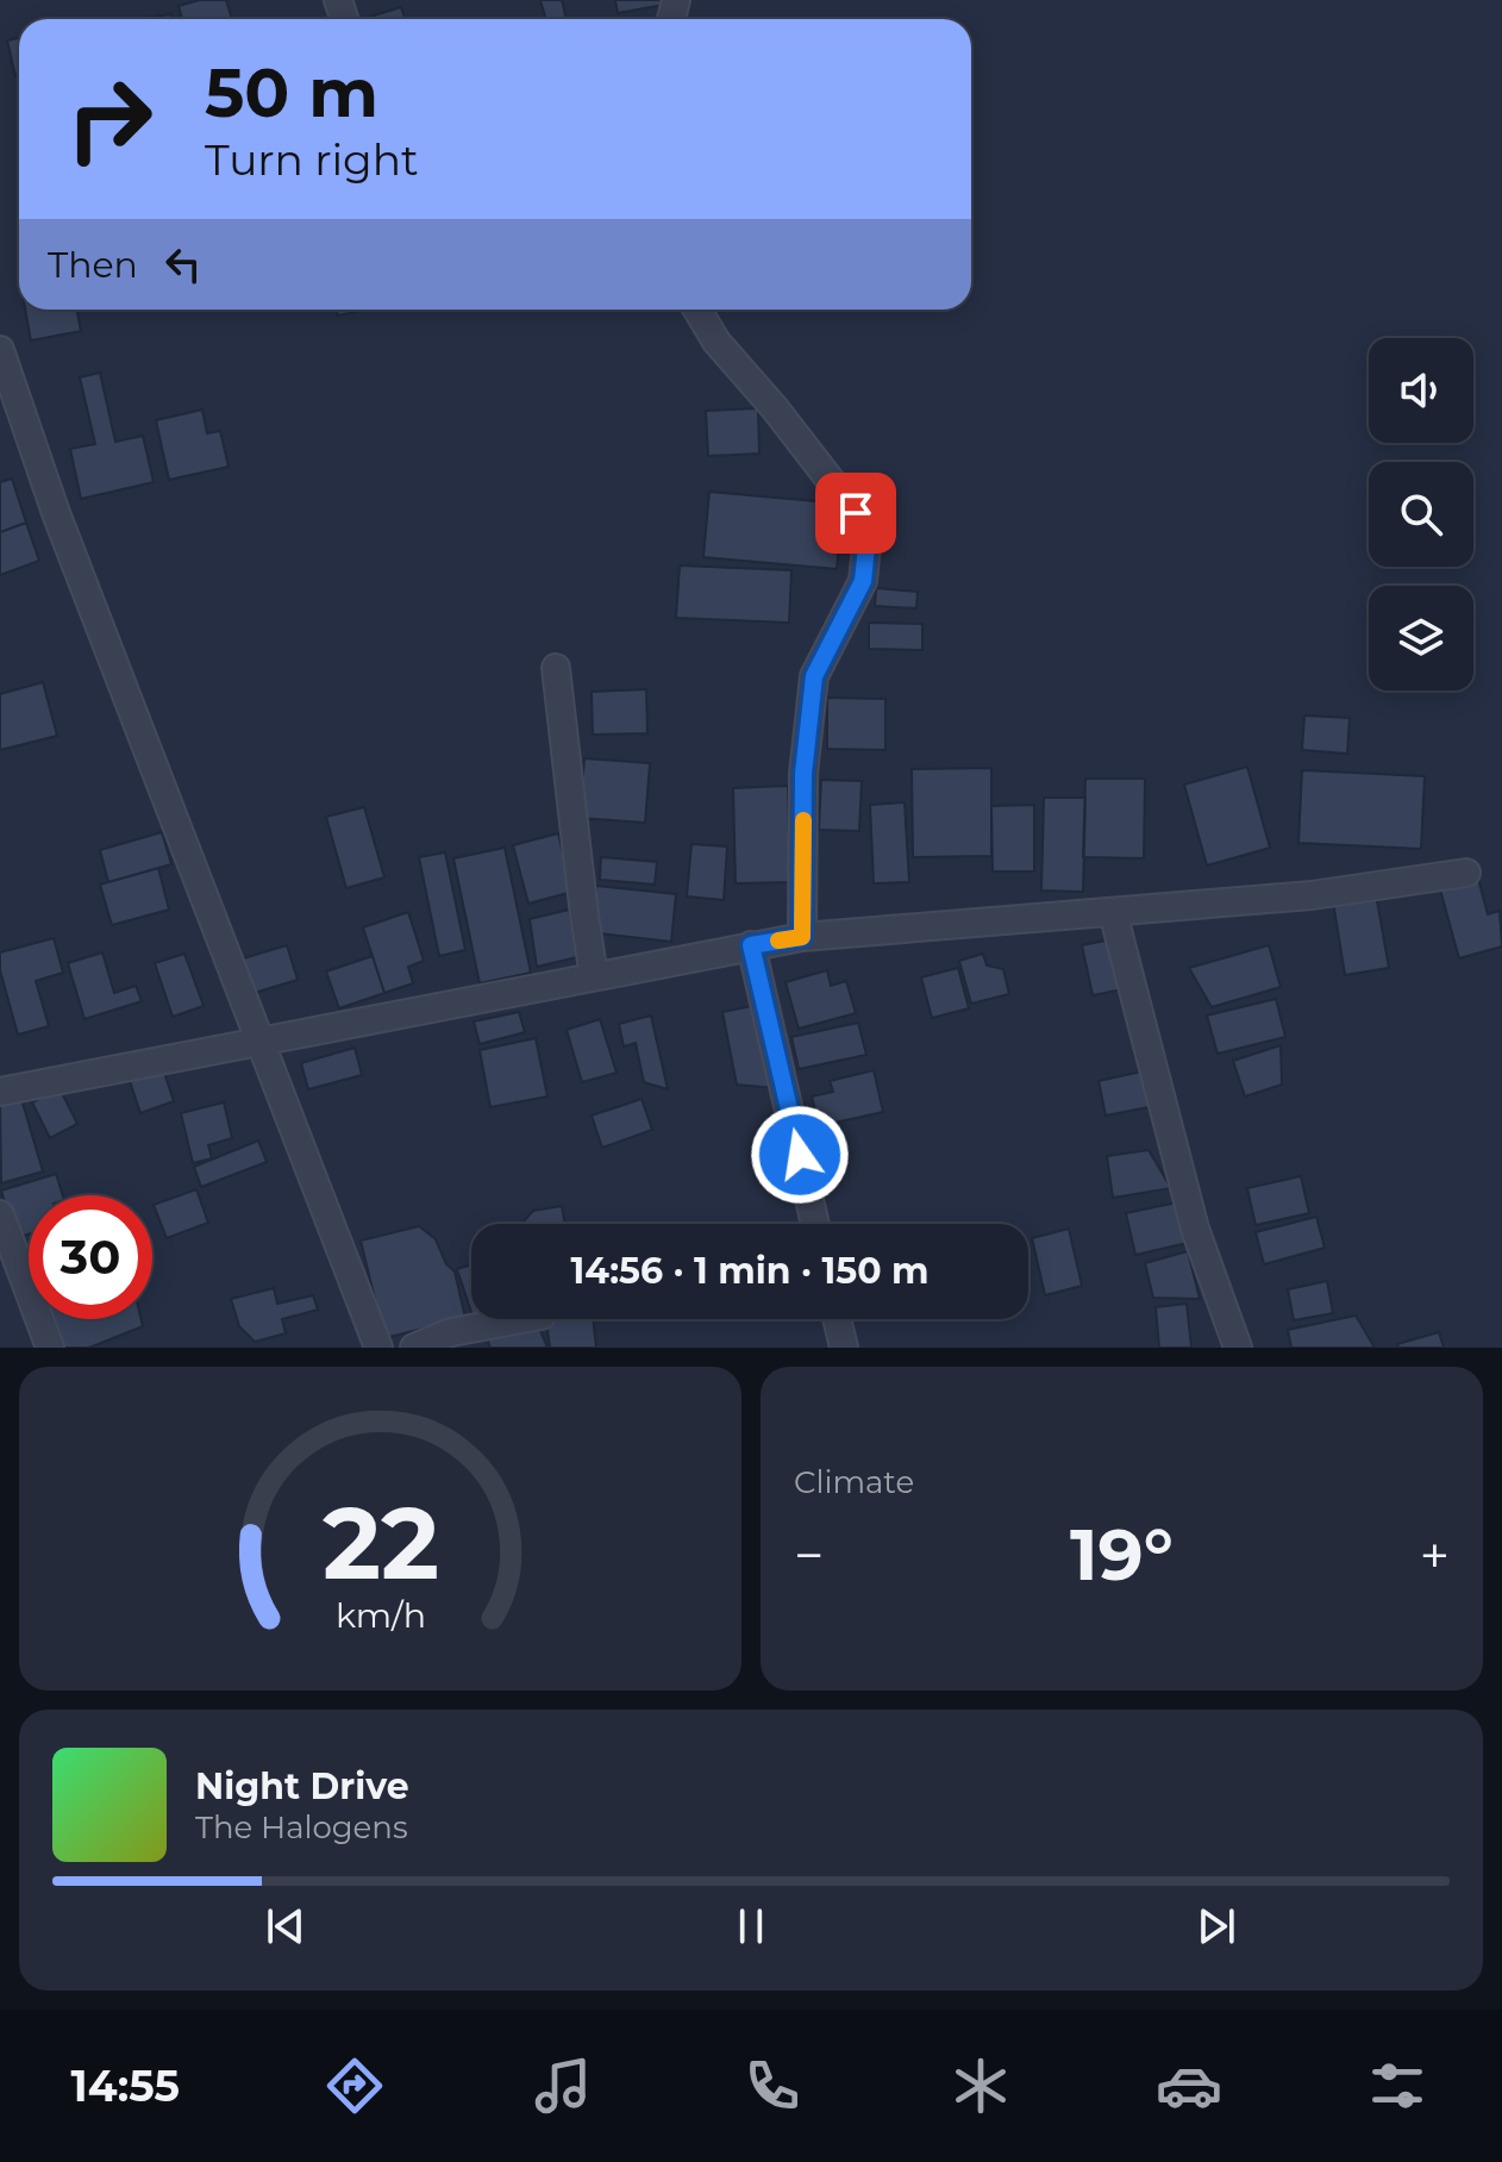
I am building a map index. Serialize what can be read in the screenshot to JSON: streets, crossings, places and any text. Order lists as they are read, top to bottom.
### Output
{
  "page": {
    "turn": ["50 m", "Turn right"],
    "then": "Then",
    "limit": "30",
    "trip": "14:56 · 1 min · 150 m",
    "tile": "Climate",
    "heat": ["−", "19°", "+"],
    "song": ["Night Drive", "The Halogens"],
    "tabs": "14:55",
    "gauge": ["22", "km/h"]
  }
}
